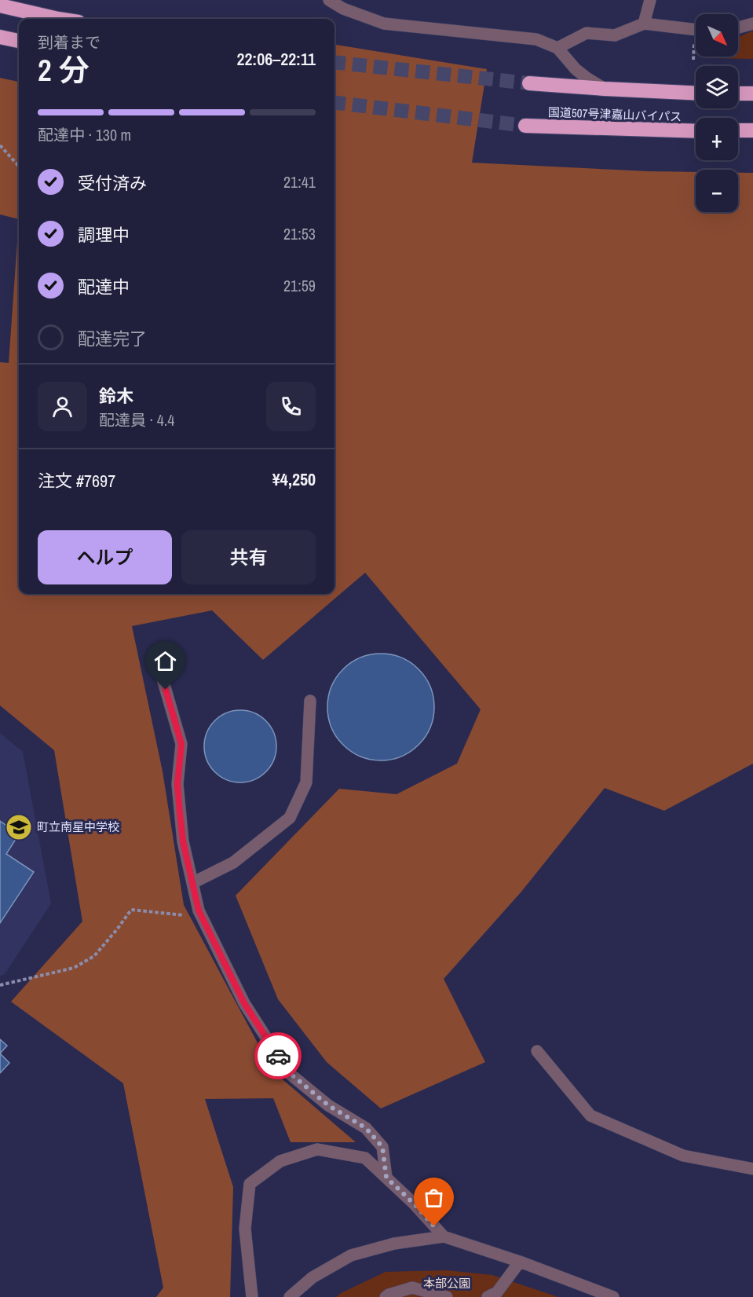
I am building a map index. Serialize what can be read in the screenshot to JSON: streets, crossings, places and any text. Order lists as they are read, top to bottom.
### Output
{
  "streets": {
    "highway": ["国道507号津嘉山バイパス"]
  },
  "parks": ["本部公園"],
  "places": {
    "school or university": ["町立南星中学校"]
  },
  "north": "bottom right",
  "page": {
    "map_buttons": ["+", "−"],
    "heading": ["2 分", "到着まで", "22:06–22:11"],
    "panel": [
      "鈴木",
      "配達員 · 4.4",
      "注文 #7697",
      "¥4,250"
    ],
    "bar": "配達中 · 130 m",
    "list": [
      ["受付済み", "21:41"],
      ["調理中", "21:53"],
      ["配達中", "21:59"],
      "配達完了"
    ],
    "buttons": ["ヘルプ", "共有"]
  }
}
